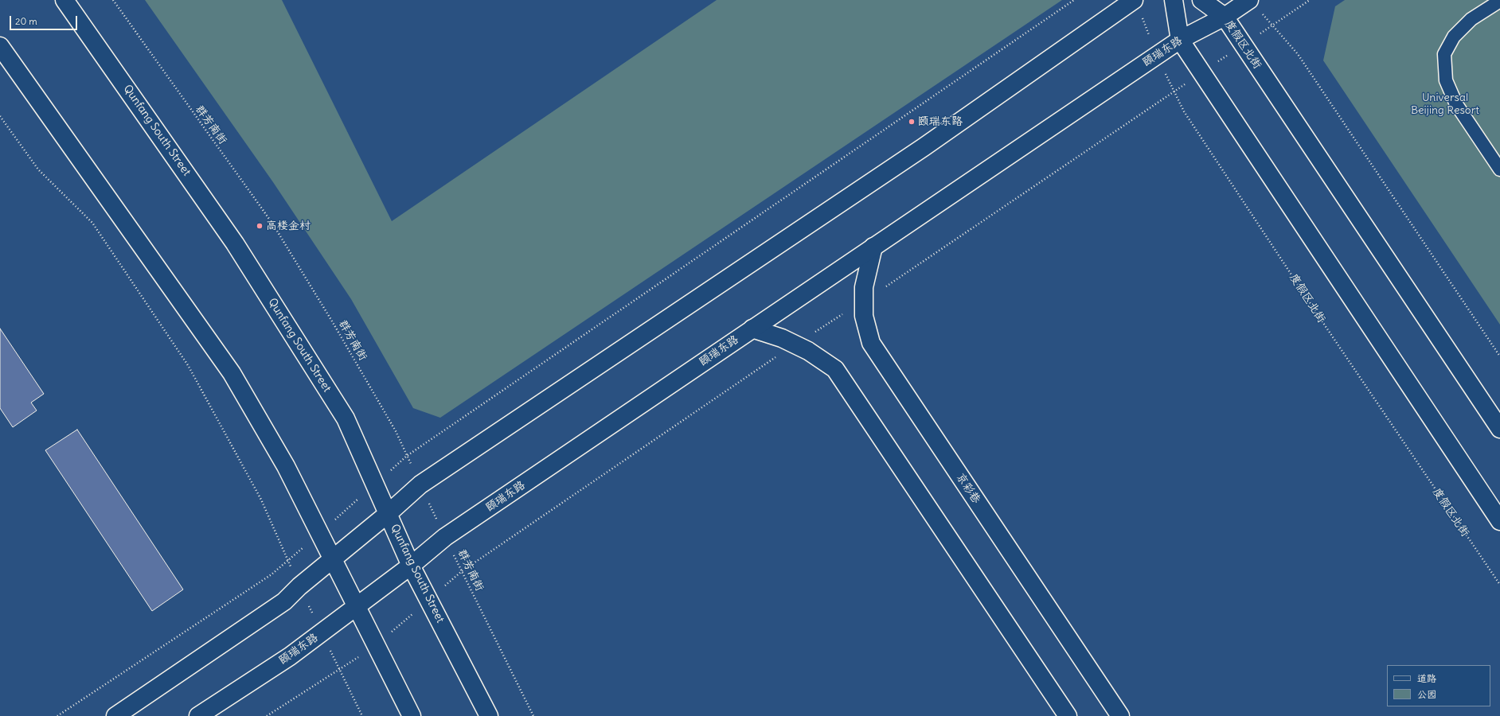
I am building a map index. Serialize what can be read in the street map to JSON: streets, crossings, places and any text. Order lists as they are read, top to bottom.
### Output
{
  "streets": {
    "main road": [
      "度假区北街",
      "颐瑞东路",
      "Qunfang South Street",
      "京彩巷"
    ],
    "path": ["群芳南街"]
  },
  "crossings": [
    ["度假区北街", "颐瑞东路"],
    ["颐瑞东路", "群芳南街"],
    ["颐瑞东路", "Qunfang South Street"],
    ["颐瑞东路", "京彩巷"]
  ],
  "parks": ["Universal Beijing Resort"],
  "places": ["颐瑞东路", "高楼金村"],
  "legend": ["道路", "公园"],
  "scale_bar": "20 m"
}
